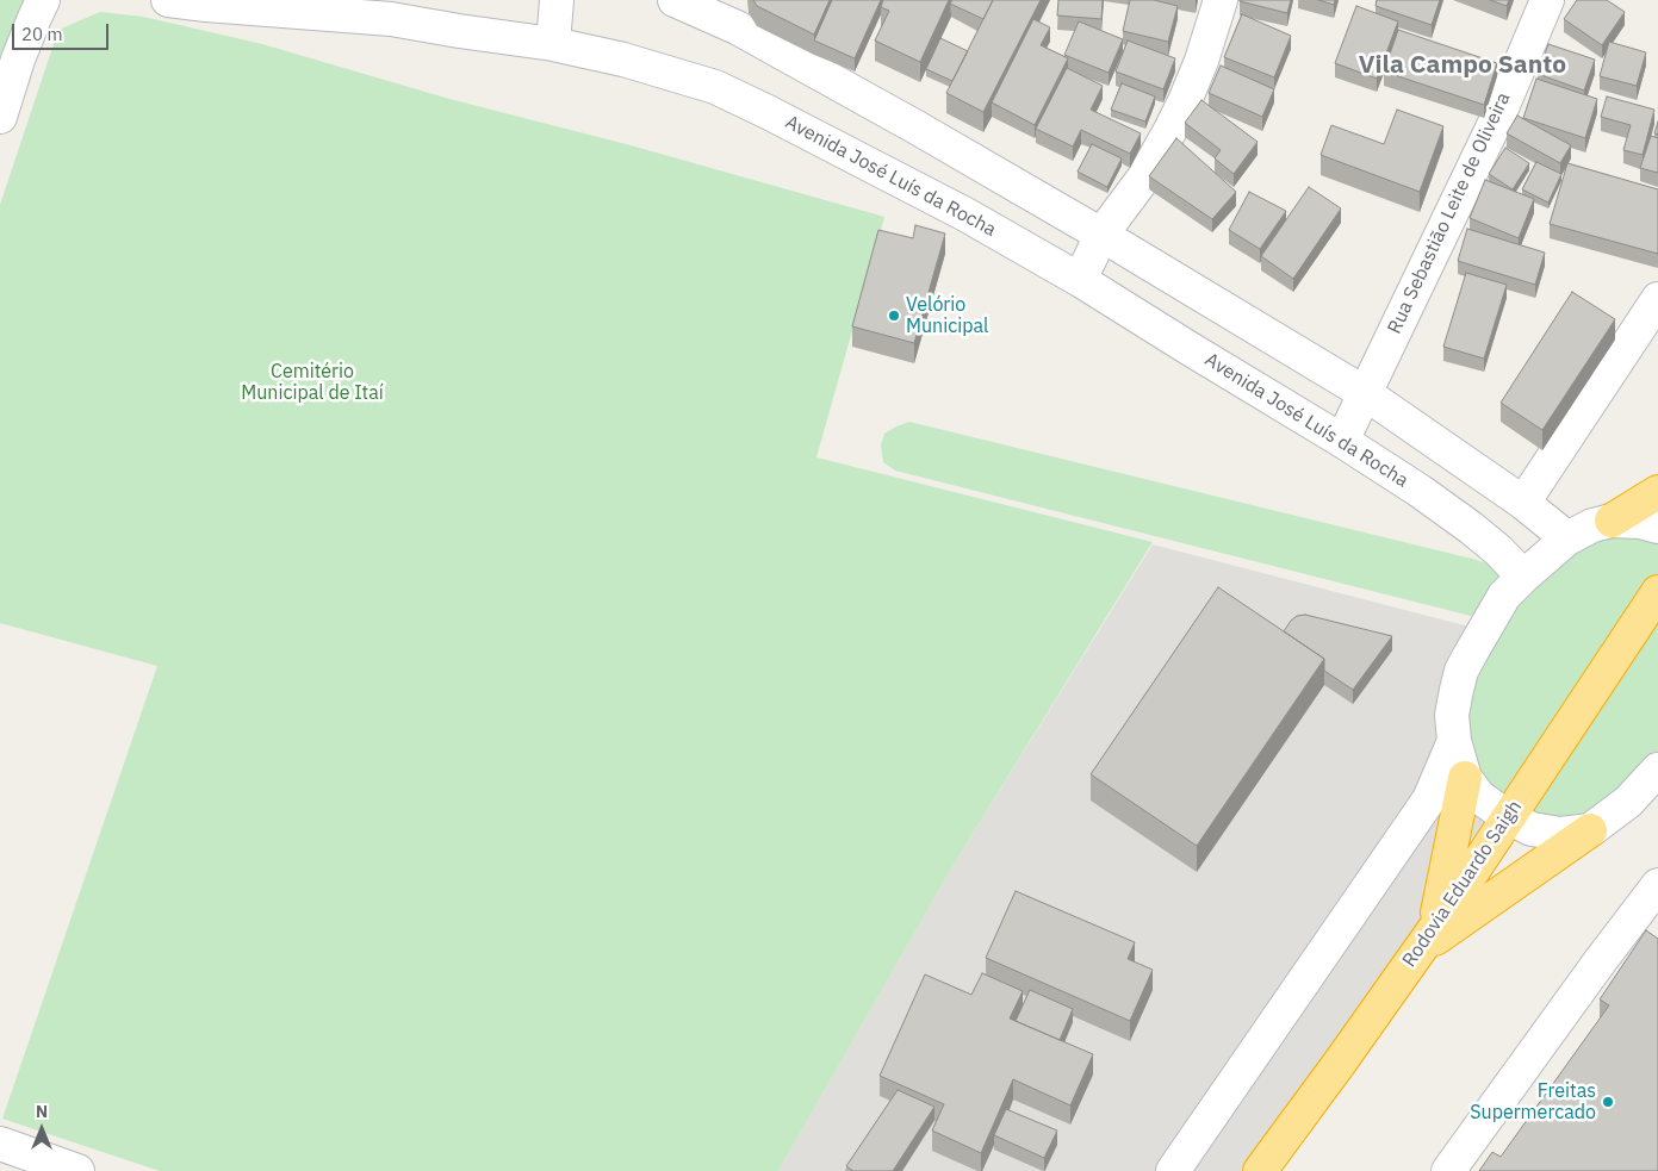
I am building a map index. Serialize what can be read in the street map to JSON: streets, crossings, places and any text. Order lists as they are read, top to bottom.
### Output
{
  "streets": {
    "highway": ["Rodovia Eduardo Saigh"],
    "street": ["Avenida José Luís da Rocha", "Rua Sebastião Leite de Oliveira"]
  },
  "crossings": [
    ["Avenida José Luís da Rocha", "Rua Sebastião Leite de Oliveira"]
  ],
  "districts": ["Vila Campo Santo"],
  "parks": ["Cemitério Municipal de Itaí"],
  "places": ["Velório Municipal", "Freitas Supermercado"],
  "scale_bar": "20 m",
  "north": "top"
}
